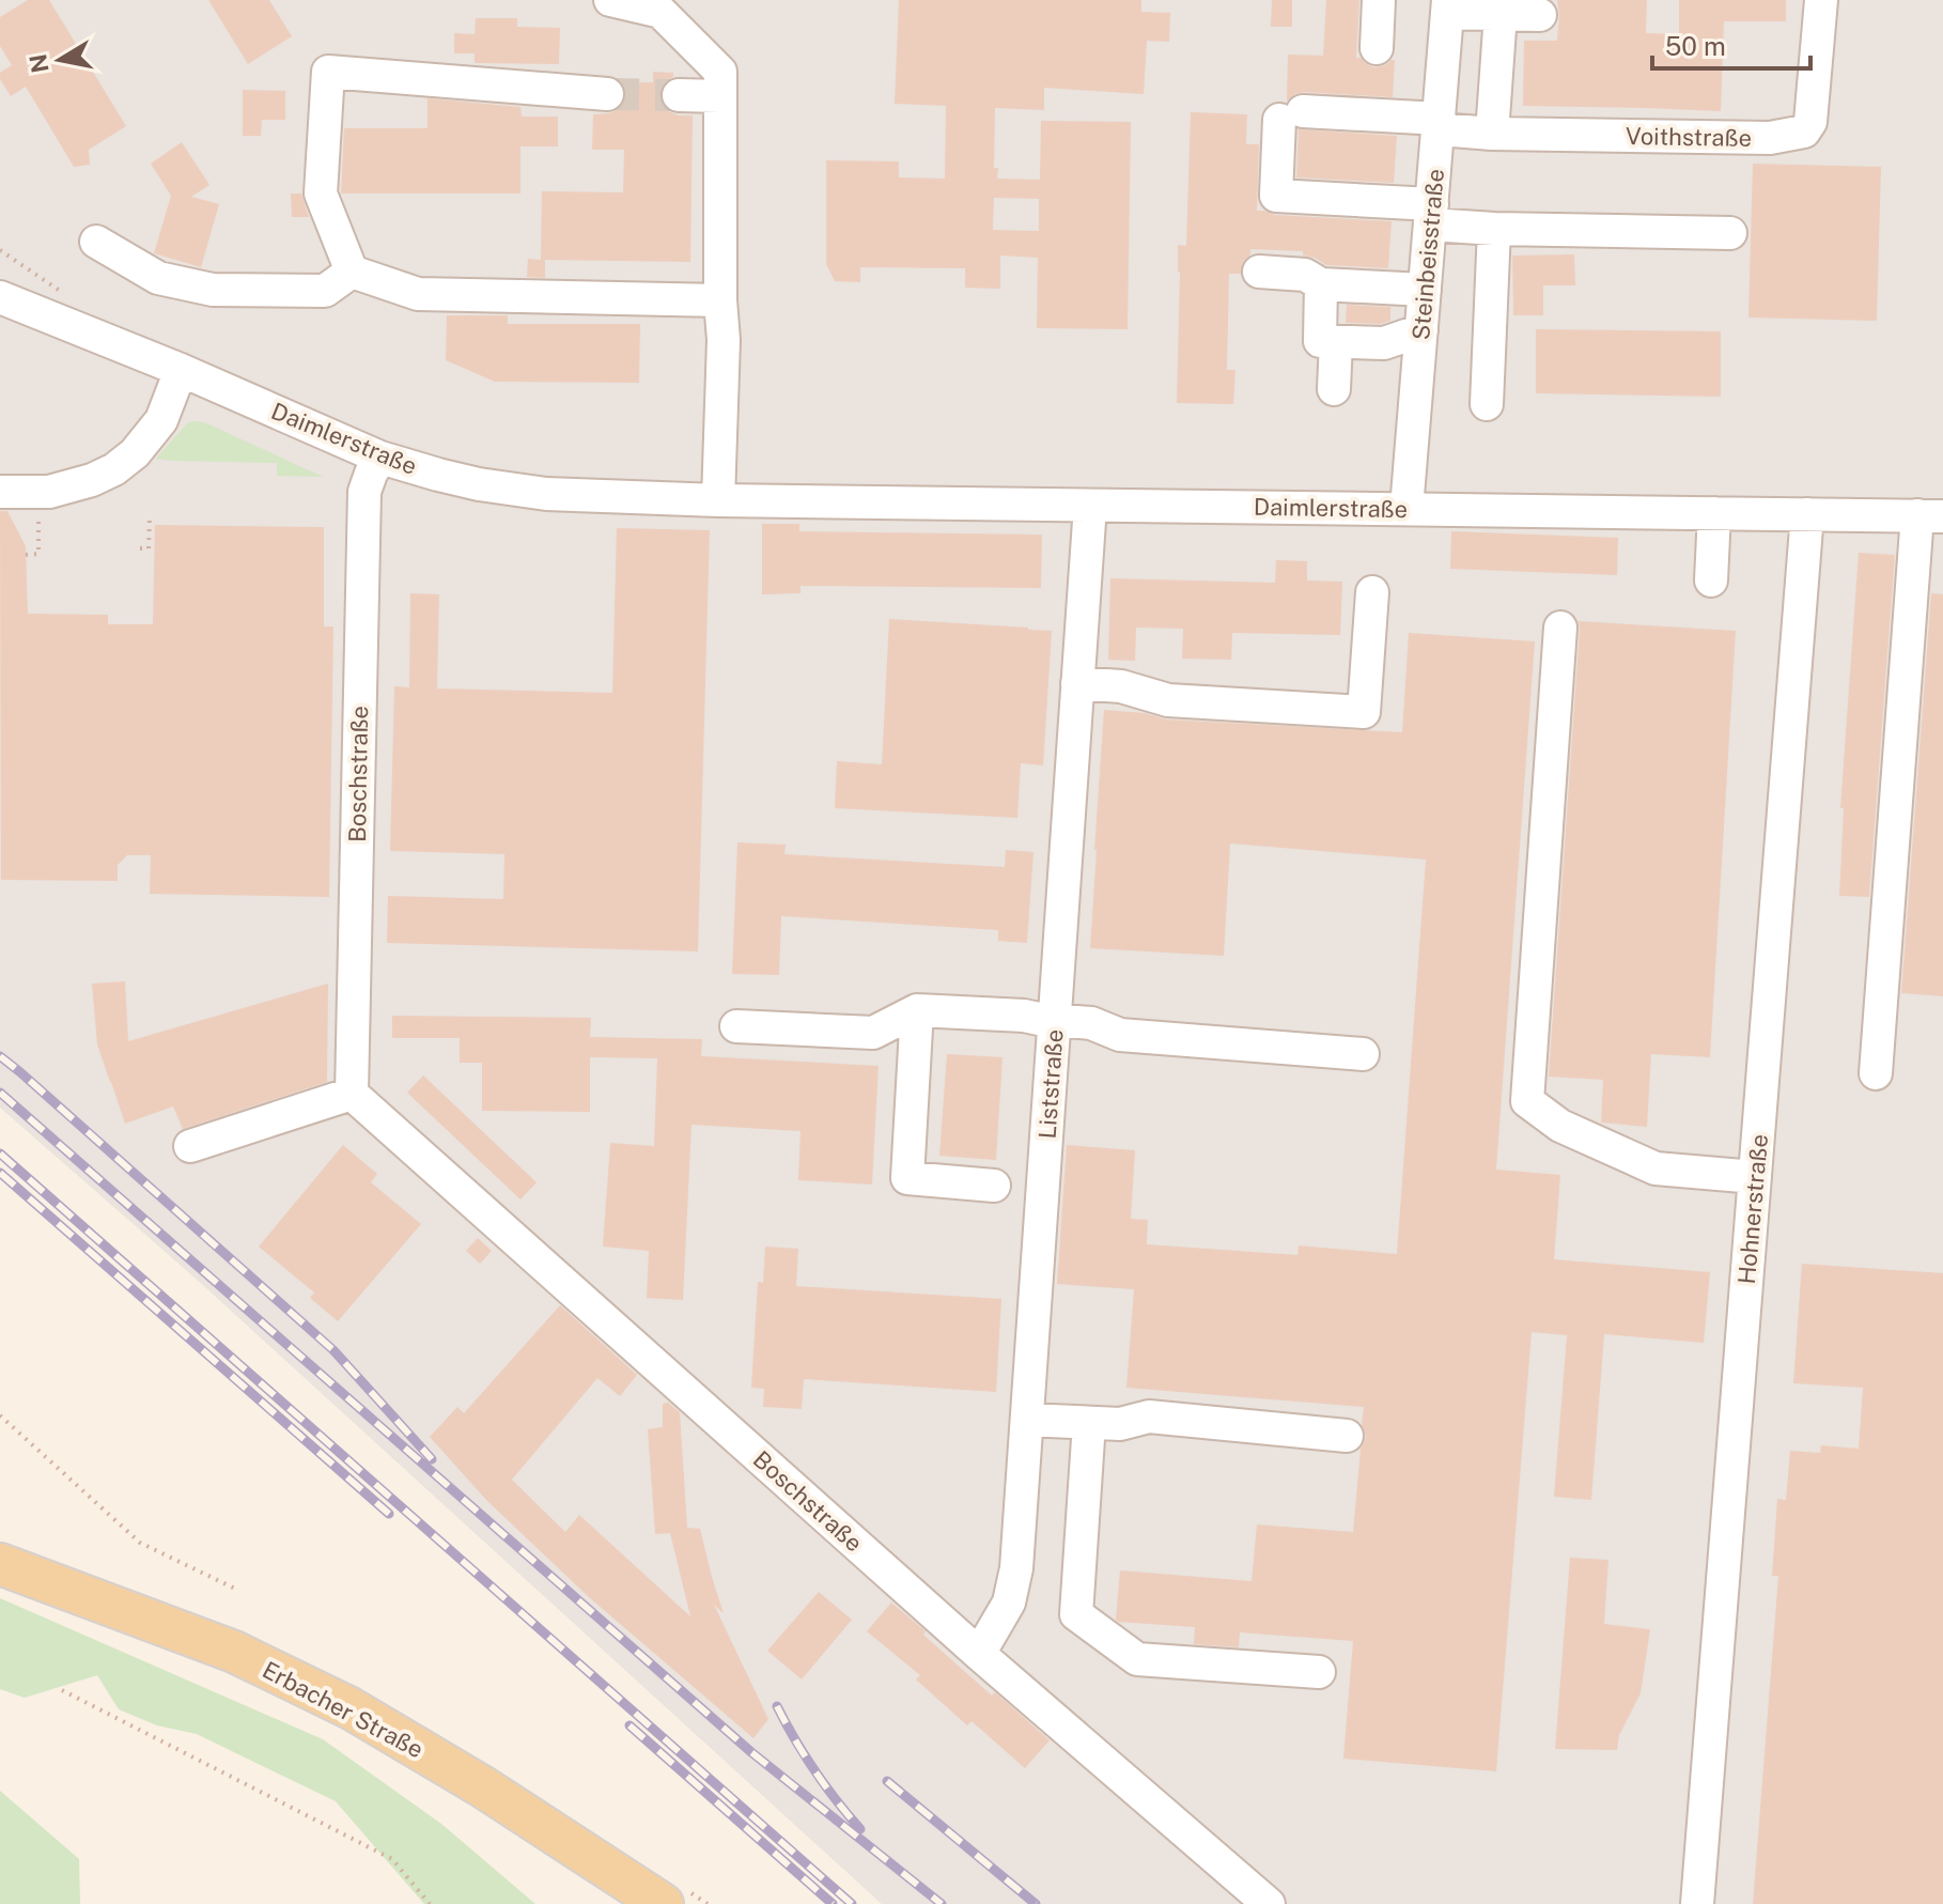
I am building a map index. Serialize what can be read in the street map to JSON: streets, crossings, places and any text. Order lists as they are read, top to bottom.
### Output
{
  "streets": {
    "main road": ["Erbacher Straße"],
    "street": [
      "Voithstraße",
      "Steinbeisstraße",
      "Daimlerstraße",
      "Boschstraße",
      "Liststraße",
      "Hohnerstraße"
    ]
  },
  "crossings": [
    ["Voithstraße", "Steinbeisstraße"],
    ["Steinbeisstraße", "Daimlerstraße"],
    ["Daimlerstraße", "Boschstraße"],
    ["Daimlerstraße", "Liststraße"],
    ["Daimlerstraße", "Hohnerstraße"],
    ["Boschstraße", "Liststraße"]
  ],
  "scale_bar": "50 m",
  "north": "left"
}
